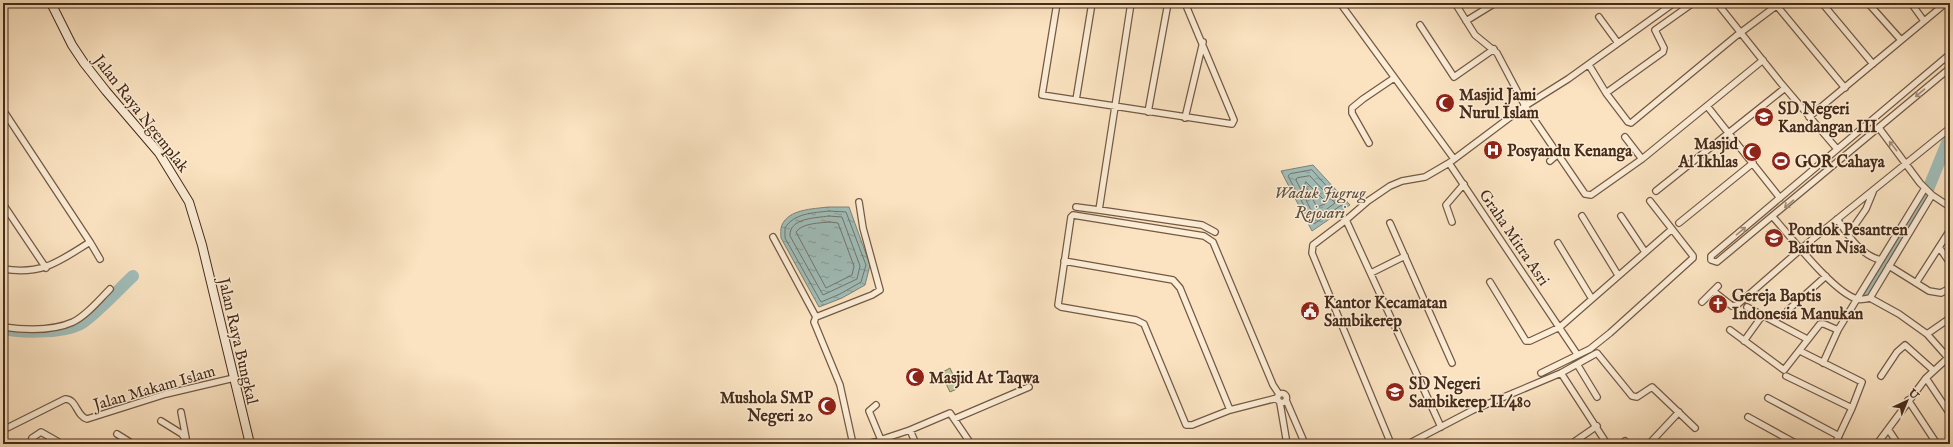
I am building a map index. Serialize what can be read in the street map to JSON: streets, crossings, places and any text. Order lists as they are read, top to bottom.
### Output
{
  "streets": {
    "street": [
      "Jalan Raya Ngemplak",
      "Graha Mitra Asri",
      "Jalan Raya Bungkal",
      "Jalan Makam Islam"
    ]
  },
  "crossings": [
    ["Jalan Raya Ngemplak", "Jalan Raya Bungkal"],
    ["Jalan Raya Bungkal", "Jalan Makam Islam"]
  ],
  "water": ["Waduk Jugrug Rejosari"],
  "places": {
    "mosque": [
      "Masjid Jami Nurul Islam",
      "Masjid Al Ikhlas",
      "Masjid At Taqwa",
      "Mushola SMP Negeri 20"
    ],
    "school or university": ["SD Negeri Kandangan III", "Pondok Pesantren Baitun Nisa", "SD Negeri Sambikerep II/480"],
    "hospital": ["Posyandu Kenanga"],
    "sports": ["GOR Cahaya"],
    "church": ["Gereja Baptis Indonesia Manukan"],
    "public building": ["Kantor Kecamatan Sambikerep"]
  },
  "north": "top right"
}
